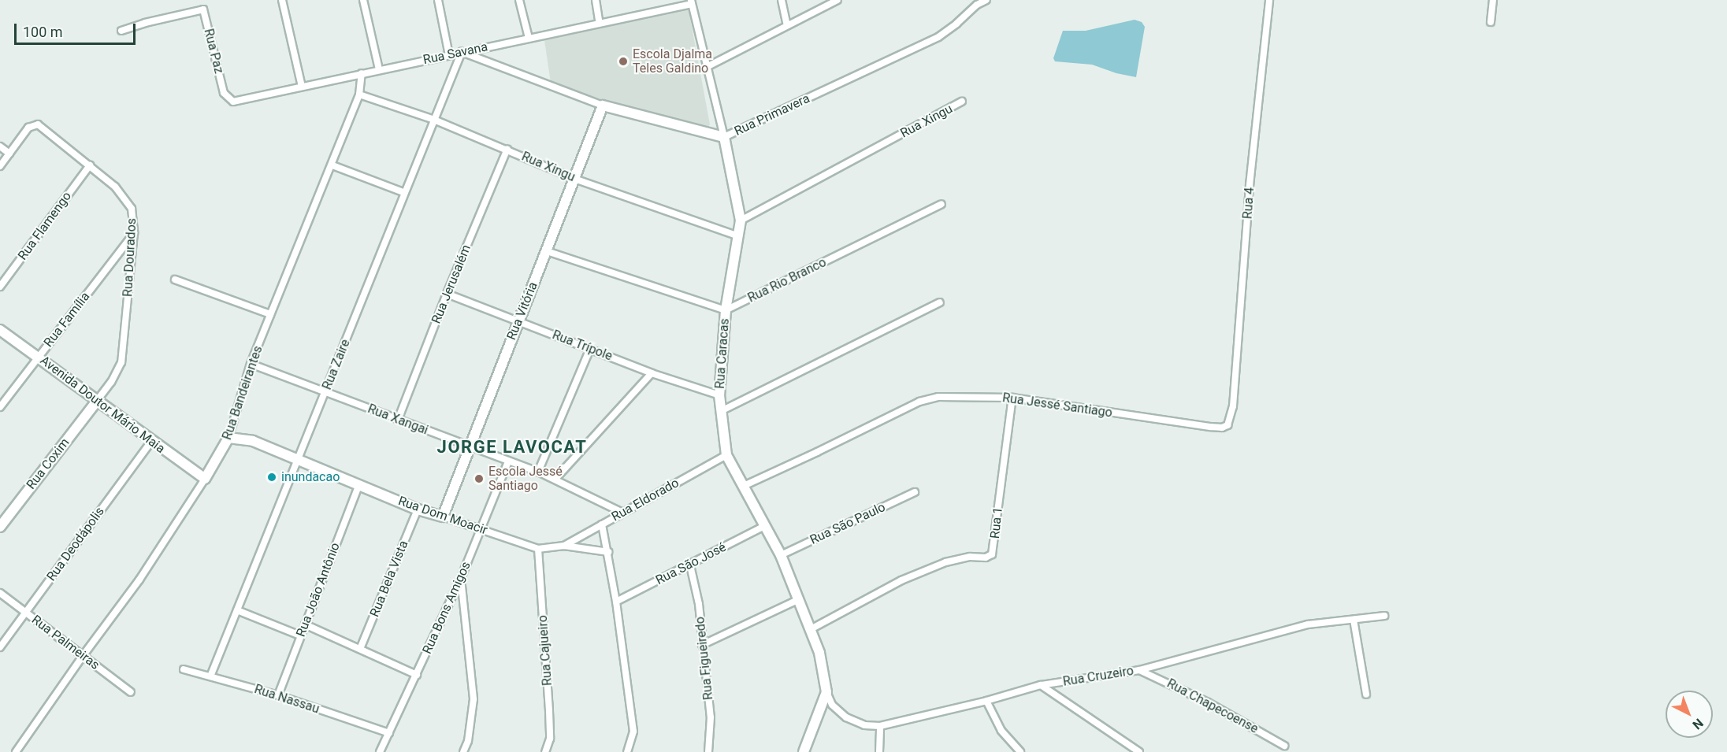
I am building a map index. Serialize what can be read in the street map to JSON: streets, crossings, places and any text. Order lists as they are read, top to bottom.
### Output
{
  "streets": {
    "street": [
      "Rua Paz",
      "Rua Savana",
      "Rua Primavera",
      "Rua Xingu",
      "Rua 4",
      "Rua Flamengo",
      "Rua Dourados",
      "Rua Rio Branco",
      "Rua Jerusalém",
      "Rua Vitória",
      "Rua Família",
      "Rua Trípole",
      "Rua Caracas",
      "Rua Zaire",
      "Rua Bandeirantes",
      "Avenida Doutor Mário Maia",
      "Rua Jessé Santiago",
      "Rua Xangai",
      "Rua Coxim",
      "Rua Eldorado",
      "Rua Dom Moacir",
      "Rua 1",
      "Rua São Paulo",
      "Rua Deodápolis",
      "Rua São José",
      "Rua Bela Vista",
      "Rua João Antônio",
      "Rua Bons Amigos",
      "Rua Palmeiras",
      "Rua Cajueiro",
      "Rua Figueiredo",
      "Rua Cruzeiro",
      "Rua Nassau",
      "Rua Chapecoense"
    ]
  },
  "crossings": [
    ["Rua Paz", "Rua Savana"],
    ["Rua Savana", "Rua Primavera"],
    ["Rua Savana", "Rua Caracas"],
    ["Rua Savana", "Rua Zaire"],
    ["Rua Savana", "Rua Bandeirantes"],
    ["Rua Primavera", "Rua Vitória"],
    ["Rua Primavera", "Rua Caracas"],
    ["Rua Primavera", "Rua Zaire"],
    ["Rua Xingu", "Rua Jerusalém"],
    ["Rua Xingu", "Rua Vitória"],
    ["Rua Xingu", "Rua Caracas"],
    ["Rua Xingu", "Rua Zaire"],
    ["Rua Xingu", "Rua Bandeirantes"],
    ["Rua 4", "Rua Jessé Santiago"],
    ["Rua Flamengo", "Rua Dourados"],
    ["Rua Dourados", "Rua Família"],
    ["Rua Dourados", "Avenida Doutor Mário Maia"],
    ["Rua Dourados", "Rua Coxim"],
    ["Rua Rio Branco", "Rua Caracas"],
    ["Rua Jerusalém", "Rua Trípole"],
    ["Rua Jerusalém", "Rua Xangai"],
    ["Rua Vitória", "Rua Trípole"],
    ["Rua Vitória", "Rua Xangai"],
    ["Rua Vitória", "Rua Dom Moacir"],
    ["Rua Família", "Avenida Doutor Mário Maia"],
    ["Rua Trípole", "Rua Caracas"],
    ["Rua Caracas", "Rua Jessé Santiago"],
    ["Rua Caracas", "Rua Eldorado"],
    ["Rua Caracas", "Rua 1"],
    ["Rua Caracas", "Rua São Paulo"],
    ["Rua Caracas", "Rua São José"],
    ["Rua Caracas", "Rua Cruzeiro"],
    ["Rua Zaire", "Rua Xangai"],
    ["Rua Zaire", "Rua Dom Moacir"],
    ["Rua Zaire", "Rua Nassau"],
    ["Rua Bandeirantes", "Avenida Doutor Mário Maia"],
    ["Rua Bandeirantes", "Rua Xangai"],
    ["Rua Bandeirantes", "Rua Dom Moacir"],
    ["Rua Bandeirantes", "Rua Palmeiras"],
    ["Avenida Doutor Mário Maia", "Rua Coxim"],
    ["Avenida Doutor Mário Maia", "Rua Deodápolis"],
    ["Rua Jessé Santiago", "Rua 1"],
    ["Rua Xangai", "Rua Eldorado"],
    ["Rua Xangai", "Rua Bons Amigos"],
    ["Rua Eldorado", "Rua Dom Moacir"],
    ["Rua Dom Moacir", "Rua Bela Vista"],
    ["Rua Dom Moacir", "Rua João Antônio"],
    ["Rua Dom Moacir", "Rua Bons Amigos"],
    ["Rua Dom Moacir", "Rua Cajueiro"],
    ["Rua Deodápolis", "Rua Palmeiras"],
    ["Rua São José", "Rua Figueiredo"],
    ["Rua João Antônio", "Rua Nassau"],
    ["Rua Bons Amigos", "Rua Nassau"],
    ["Rua Cruzeiro", "Rua Chapecoense"]
  ],
  "districts": ["JORGE LAVOCAT"],
  "places": ["Escola Djalma Teles Galdino", "inundacao", "Escola Jessé Santiago"],
  "scale_bar": "100 m",
  "north": "bottom right"
}
